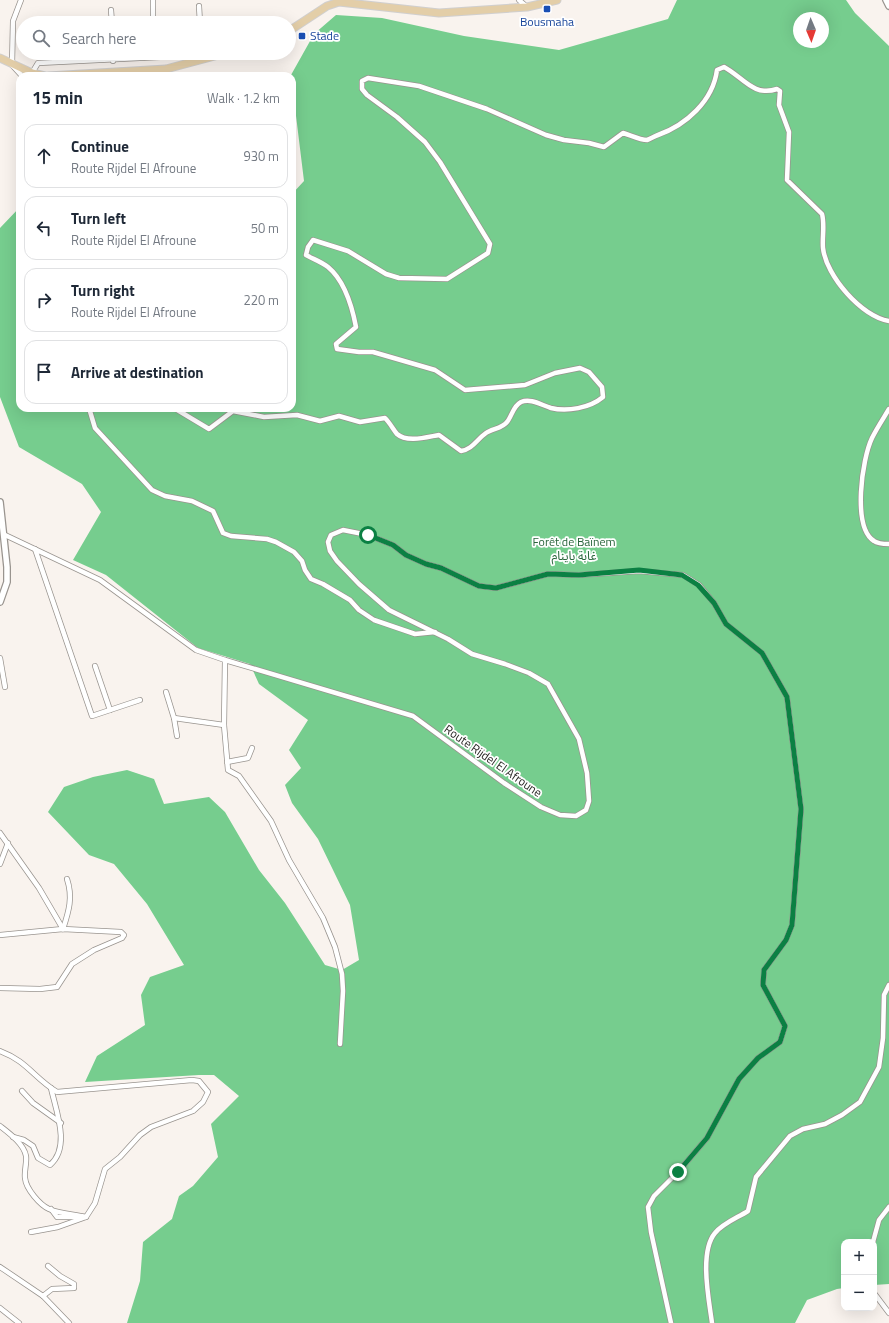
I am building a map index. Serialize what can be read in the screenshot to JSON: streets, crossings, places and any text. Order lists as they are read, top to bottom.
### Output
{
  "streets": {
    "street": ["Route Rijdel El Afroune"]
  },
  "parks": ["Forêt de Baïnem غابة باينام"],
  "places": {
    "transit": ["Bousmaha", "Stade"]
  },
  "north": "bottom",
  "page": {
    "search": "Search here",
    "heading": ["15 min", "Walk · 1.2 km"],
    "list": [
      ["Continue", "Route Rijdel El Afroune", "930 m"],
      ["Turn left", "Route Rijdel El Afroune", "50 m"],
      ["Turn right", "Route Rijdel El Afroune", "220 m"],
      "Arrive at destination"
    ],
    "map_buttons": ["+", "−"]
  }
}
